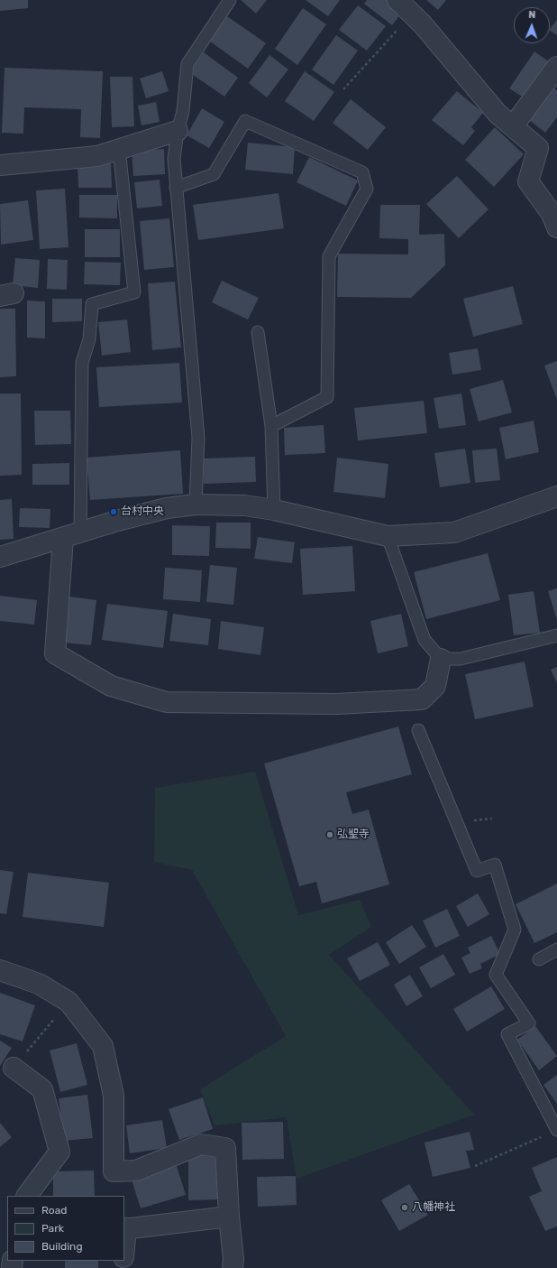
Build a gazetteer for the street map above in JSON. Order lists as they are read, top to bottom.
{
  "places": ["台村中央", "弘聖寺", "八幡神社"],
  "legend": ["Road", "Park", "Building"],
  "north": "top"
}
